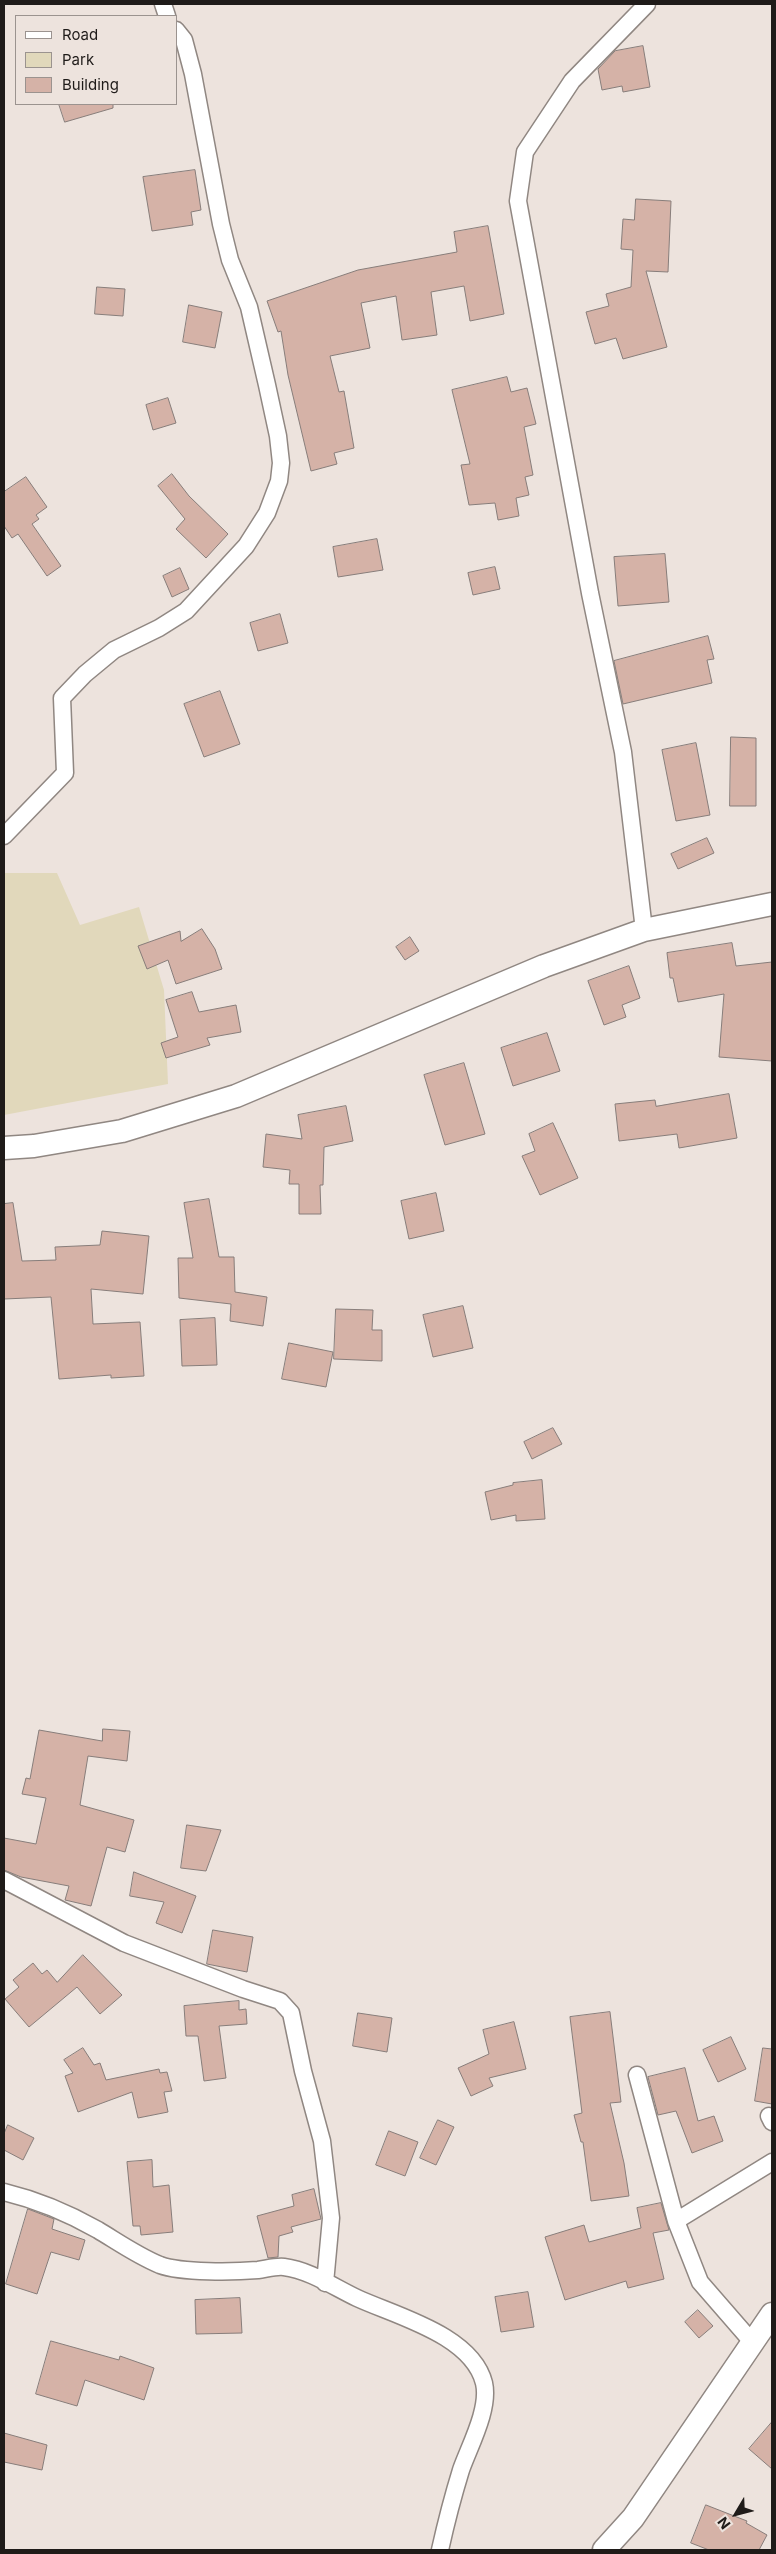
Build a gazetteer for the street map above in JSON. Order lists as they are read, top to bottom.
{
  "legend": ["Road", "Park", "Building"],
  "north": "bottom left"
}
